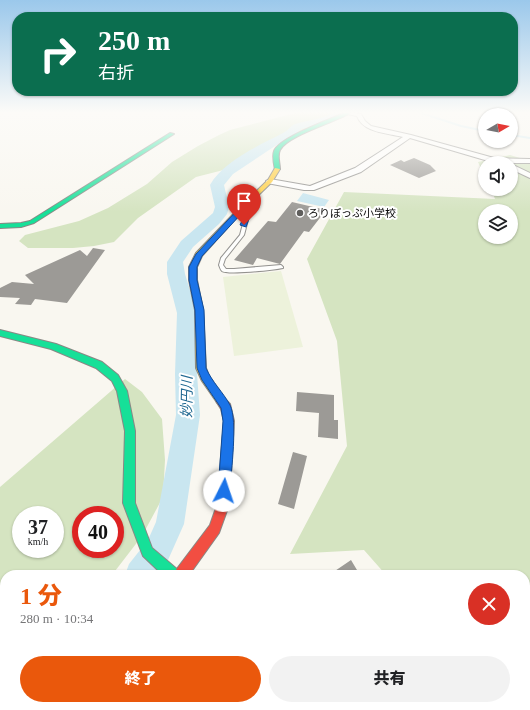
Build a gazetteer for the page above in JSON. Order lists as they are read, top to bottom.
{
  "water": ["妙円川"],
  "places": ["ろりぽっぷ小学校"],
  "north": "right",
  "page": {
    "turn": ["250 m", "右折"],
    "speed": "37 km/h",
    "limit": "40",
    "heading": ["1 分", "280 m · 10:34"],
    "buttons": ["終了", "共有"]
  }
}
